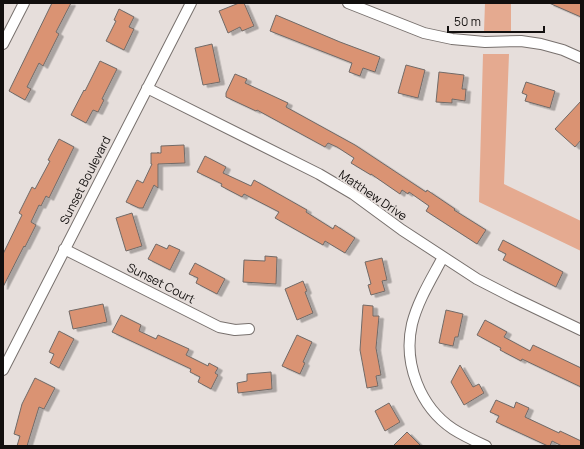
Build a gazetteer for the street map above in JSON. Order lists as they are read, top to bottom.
{
  "streets": {
    "street": ["Sunset Boulevard", "Matthew Drive", "Sunset Court"]
  },
  "crossings": [
    ["Sunset Boulevard", "Matthew Drive"],
    ["Sunset Boulevard", "Sunset Court"]
  ],
  "scale_bar": "50 m"
}
